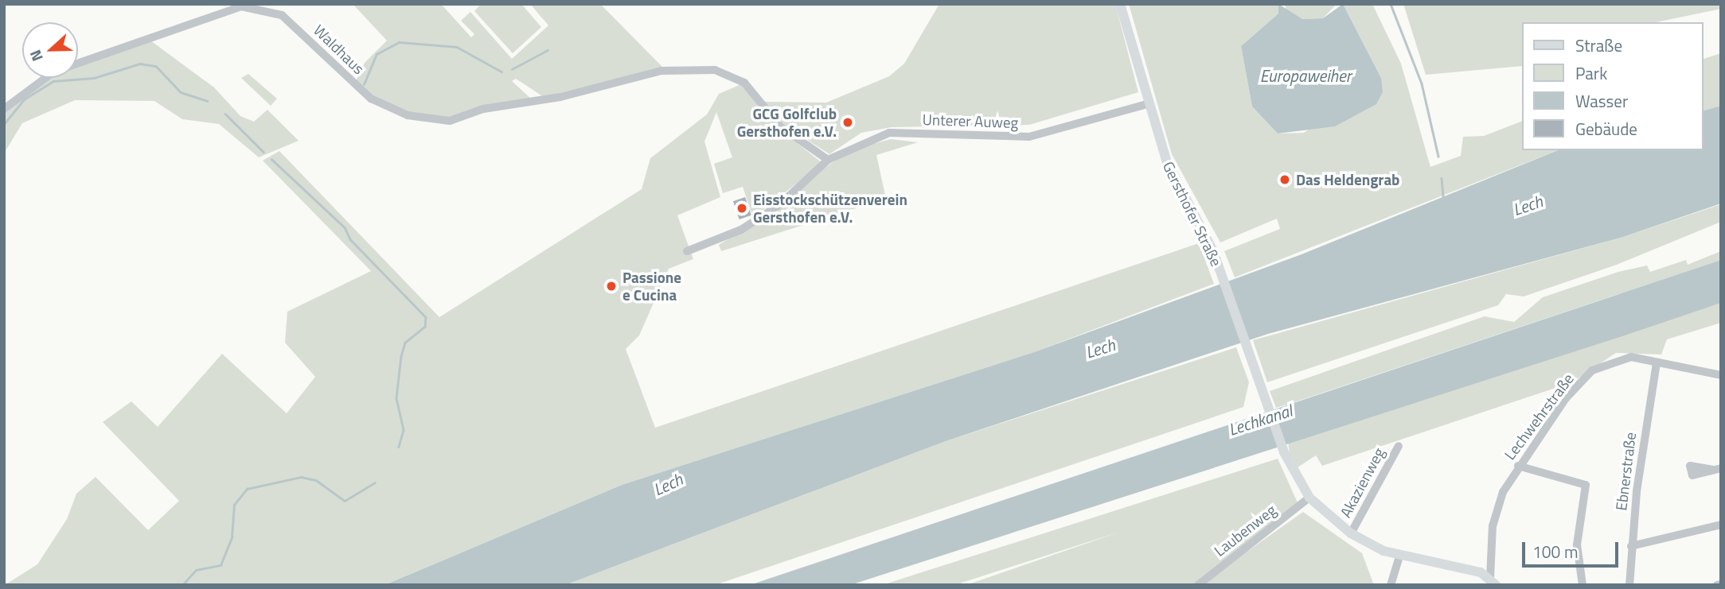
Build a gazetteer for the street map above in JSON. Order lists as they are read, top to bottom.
{
  "streets": {
    "main road": ["Gersthofer Straße"],
    "street": [
      "Waldhaus",
      "Unterer Auweg",
      "Lechwehrstraße",
      "Ebnerstraße",
      "Akazienweg",
      "Laubenweg"
    ]
  },
  "crossings": [
    ["Waldhaus", "Unterer Auweg"],
    ["Unterer Auweg", "Gersthofer Straße"],
    ["Gersthofer Straße", "Lechwehrstraße"],
    ["Gersthofer Straße", "Akazienweg"],
    ["Gersthofer Straße", "Laubenweg"],
    ["Lechwehrstraße", "Ebnerstraße"]
  ],
  "water": ["Europaweiher", "Lech", "Lechkanal"],
  "places": [
    "GCG Golfclub Gersthofen e.V.",
    "Das Heldengrab",
    "Eisstockschützenverein Gersthofen e.V.",
    "Passione e Cucina"
  ],
  "legend": [
    "Straße",
    "Park",
    "Wasser",
    "Gebäude"
  ],
  "scale_bar": "100 m",
  "north": "left"
}
